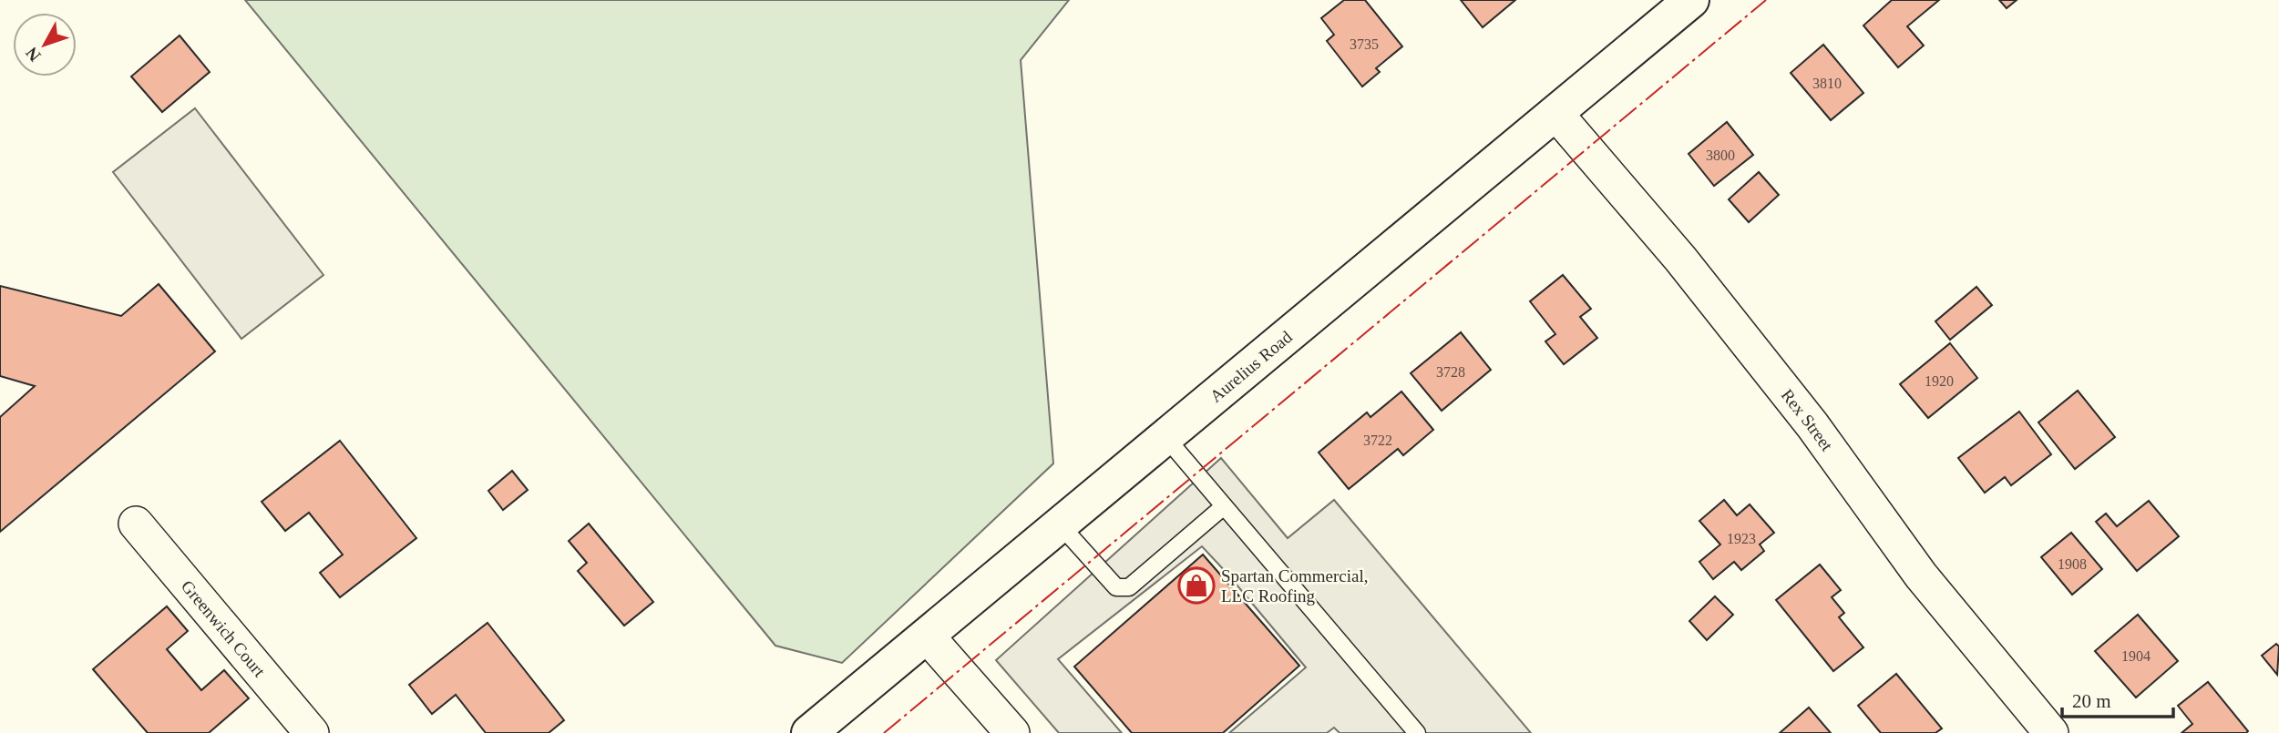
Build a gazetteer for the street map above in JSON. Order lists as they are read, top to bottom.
{
  "streets": {
    "street": ["Aurelius Road", "Rex Street", "Greenwich Court"]
  },
  "crossings": [
    ["Aurelius Road", "Rex Street"]
  ],
  "places": {
    "shop": ["Spartan Commercial, LLC Roofing"]
  },
  "house_numbers": [
    "3735",
    "3810",
    "3800",
    "3728",
    "1920",
    "3722",
    "1923",
    "1908",
    "1904"
  ],
  "scale_bar": "20 m",
  "north": "bottom left"
}
